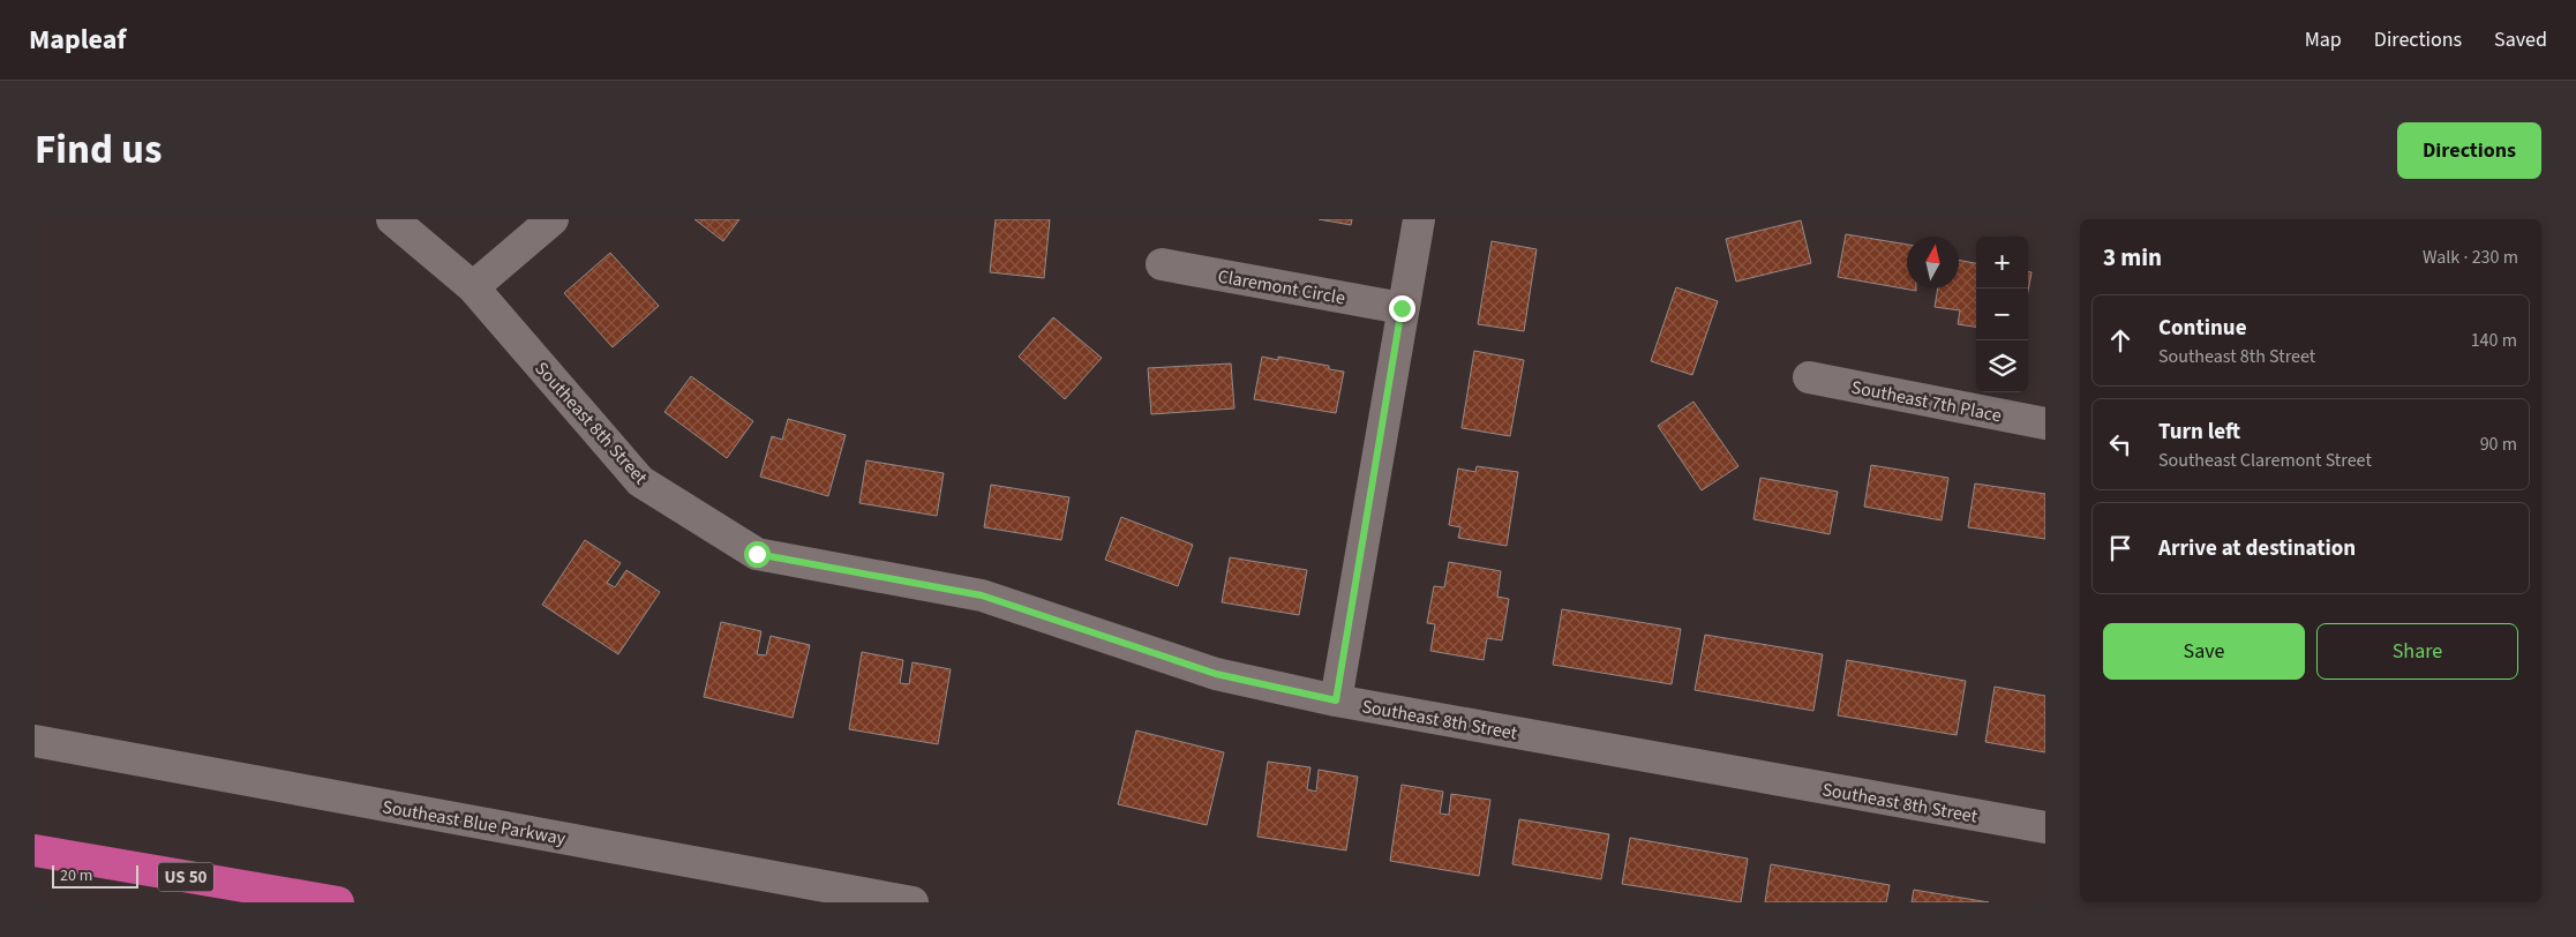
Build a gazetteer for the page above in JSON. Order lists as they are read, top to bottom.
{
  "streets": {
    "highway": ["US 50"],
    "street": [
      "Claremont Circle",
      "Southeast 7th Place",
      "Southeast 8th Street",
      "Southeast Blue Parkway"
    ]
  },
  "scale_bar": "20 m",
  "north": "top",
  "page": {
    "header": "Mapleaf",
    "nav": ["Map", "Directions", "Saved"],
    "title": "Find us",
    "buttons": [
      "Directions",
      ["Save", "Share"]
    ],
    "heading": ["3 min", "Walk · 230 m"],
    "map_buttons": ["+", "−"],
    "list": [
      ["Continue", "Southeast 8th Street", "140 m"],
      ["Turn left", "Southeast Claremont Street", "90 m"],
      "Arrive at destination"
    ],
    "scale": "20 m"
  }
}
